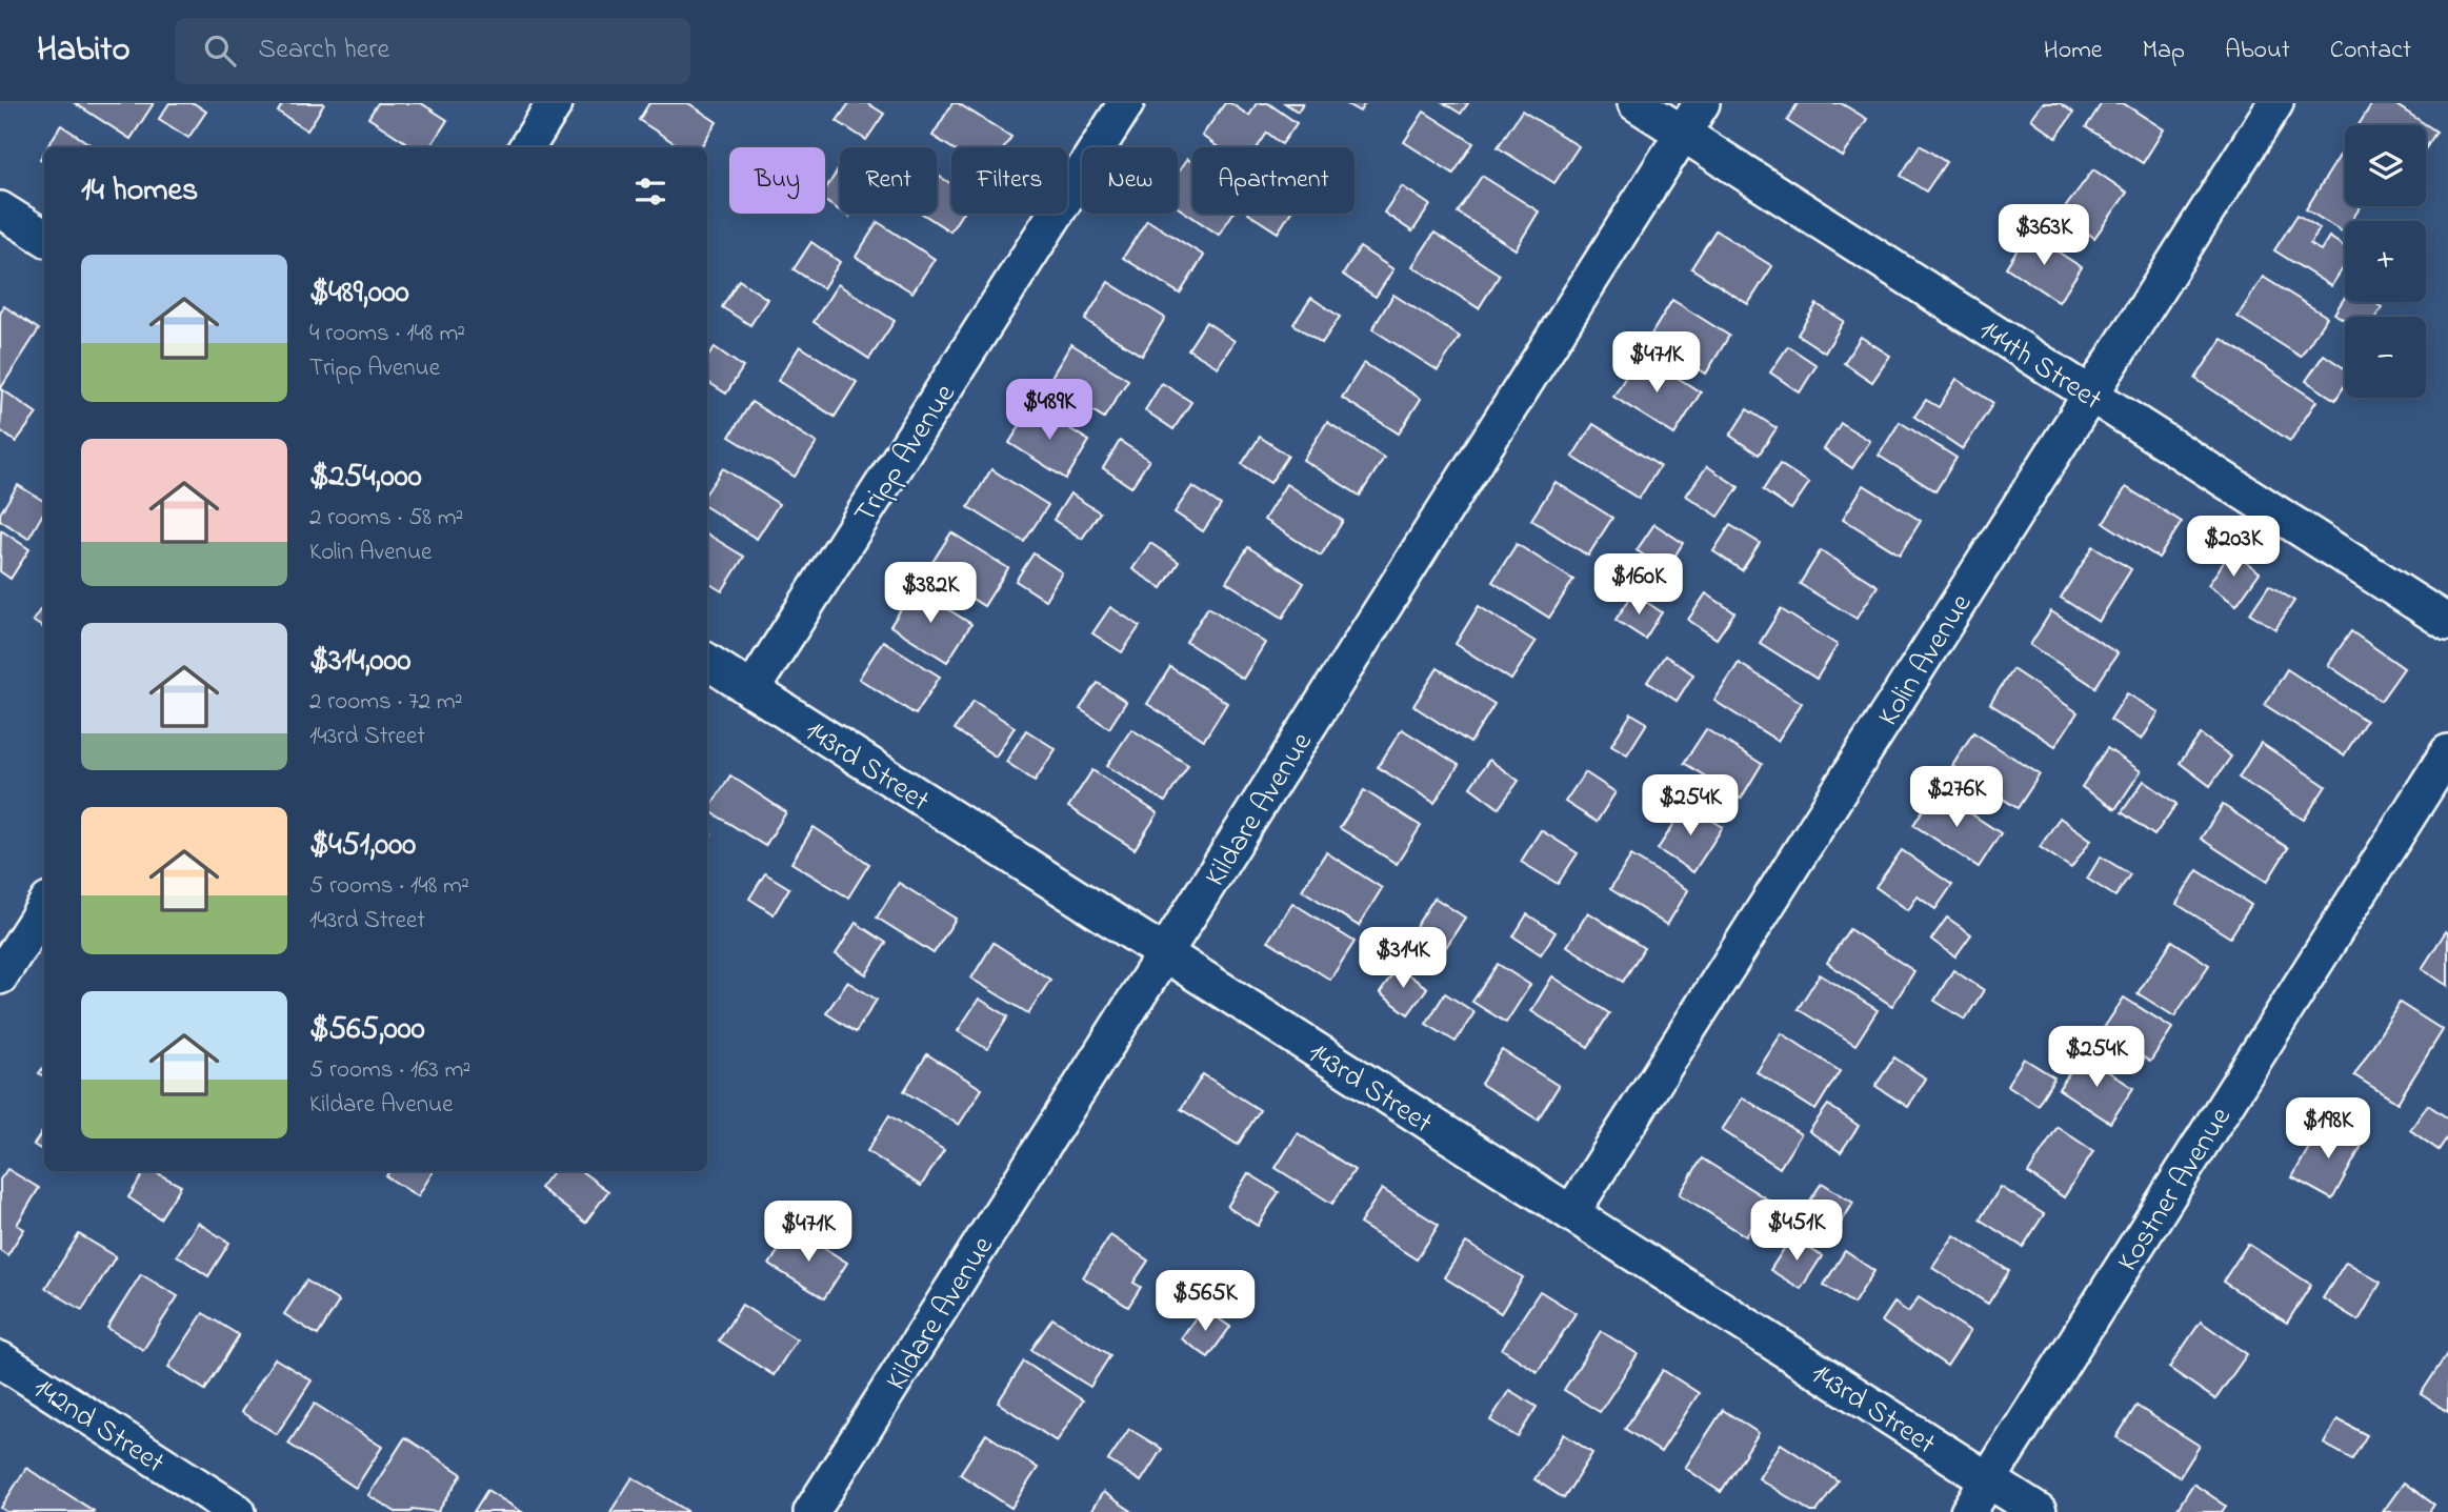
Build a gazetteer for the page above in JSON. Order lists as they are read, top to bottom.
{
  "streets": {
    "street": [
      "144th Street",
      "Tripp Avenue",
      "Kolin Avenue",
      "143rd Street",
      "Kildare Avenue",
      "Kostner Avenue",
      "142nd Street"
    ]
  },
  "crossings": [
    ["144th Street", "Kolin Avenue"],
    ["144th Street", "Kildare Avenue"],
    ["Tripp Avenue", "143rd Street"],
    ["Kolin Avenue", "143rd Street"],
    ["143rd Street", "Kildare Avenue"],
    ["143rd Street", "Kostner Avenue"]
  ],
  "page": {
    "header": "Habito",
    "search": "Search here",
    "nav": [
      "Home",
      "Map",
      "About",
      "Contact"
    ],
    "map_buttons": ["+", "−"],
    "chip": [
      "Buy",
      "Rent",
      "Filters",
      "New",
      "Apartment"
    ],
    "heading": "14 homes",
    "price": [
      "$363K",
      "$471K",
      "$489K",
      "$203K",
      "$160K",
      "$382K",
      "$276K",
      "$254K",
      "$314K",
      "$254K",
      "$198K",
      "$451K",
      "$471K",
      "$565K"
    ],
    "list": [
      {
        "name": "$489,000",
        "note": "4 rooms · 148 m² · Tripp Avenue"
      },
      {
        "name": "$254,000",
        "note": "2 rooms · 58 m² · Kolin Avenue"
      },
      {
        "name": "$314,000",
        "note": "2 rooms · 72 m² · 143rd Street"
      },
      {
        "name": "$451,000",
        "note": "5 rooms · 148 m² · 143rd Street"
      },
      {
        "name": "$565,000",
        "note": "5 rooms · 163 m² · Kildare Avenue"
      }
    ]
  }
}
